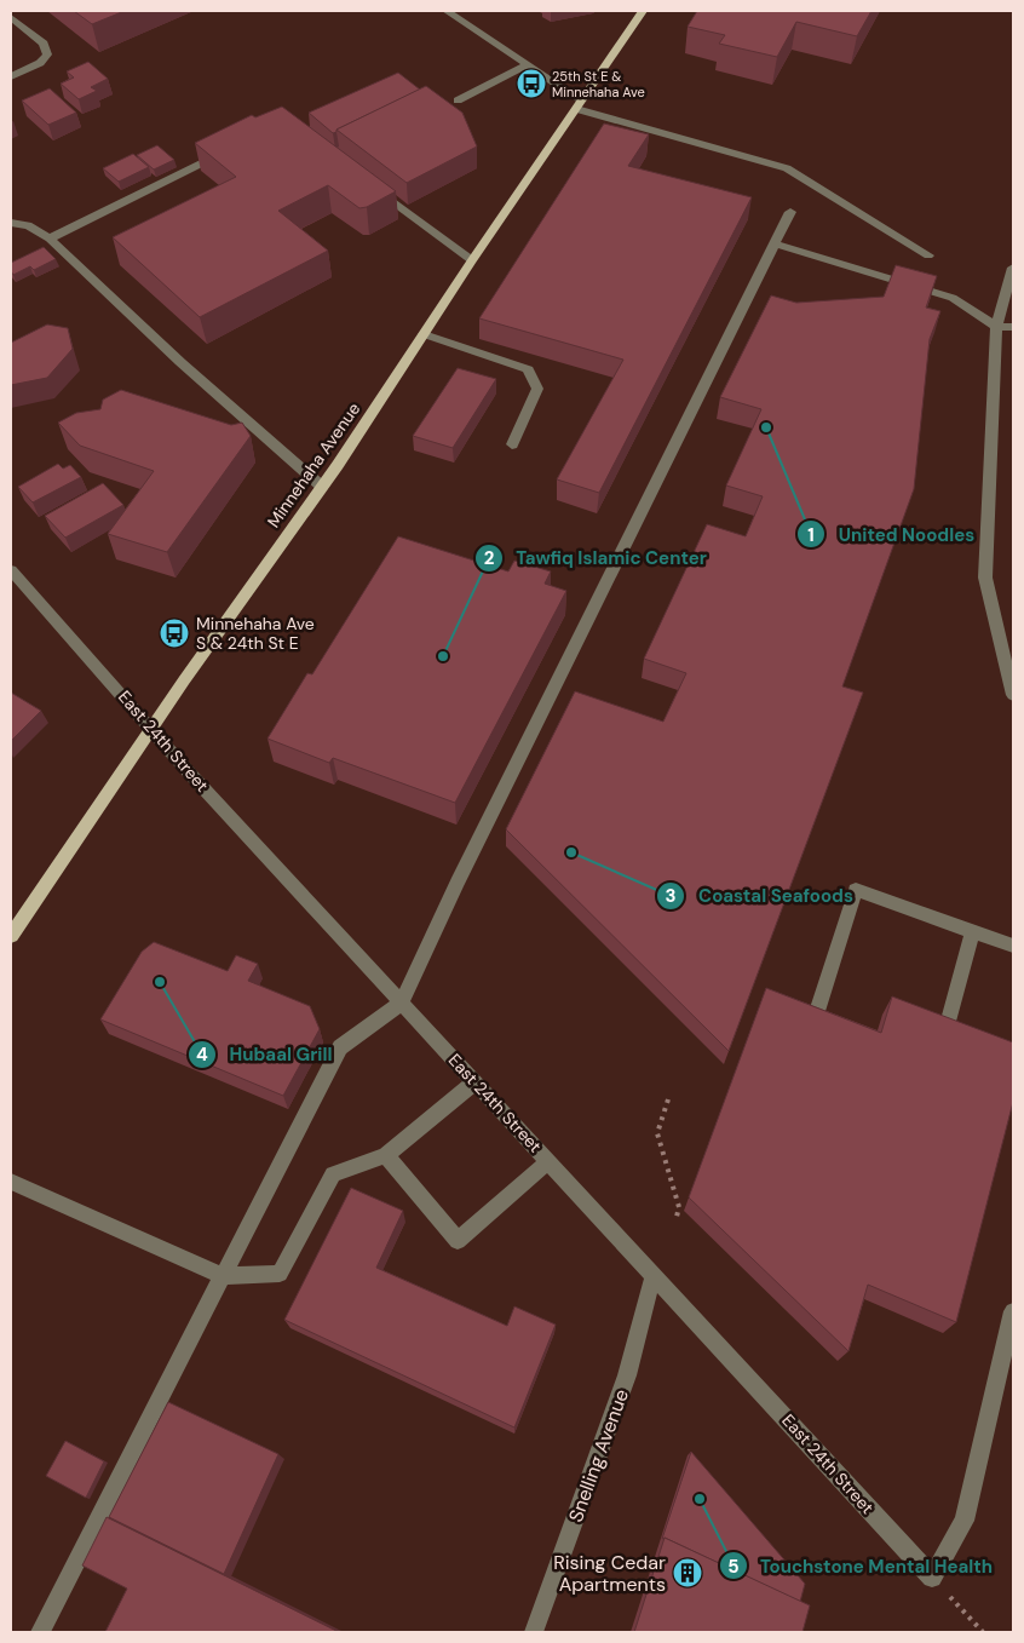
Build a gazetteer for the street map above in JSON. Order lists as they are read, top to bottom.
{
  "streets": {
    "main road": ["Minnehaha Avenue"],
    "street": ["East 24th Street", "Snelling Avenue"]
  },
  "crossings": [
    ["Minnehaha Avenue", "East 24th Street"],
    ["East 24th Street", "Snelling Avenue"]
  ],
  "places": {
    "bus stop": ["25th St E & Minnehaha Ave", "Minnehaha Ave S & 24th St E"],
    "other": [
      "United Noodles",
      "Tawfiq Islamic Center",
      "Coastal Seafoods",
      "Hubaal Grill",
      "Touchstone Mental Health"
    ],
    "building": ["Rising Cedar Apartments"]
  }
}
